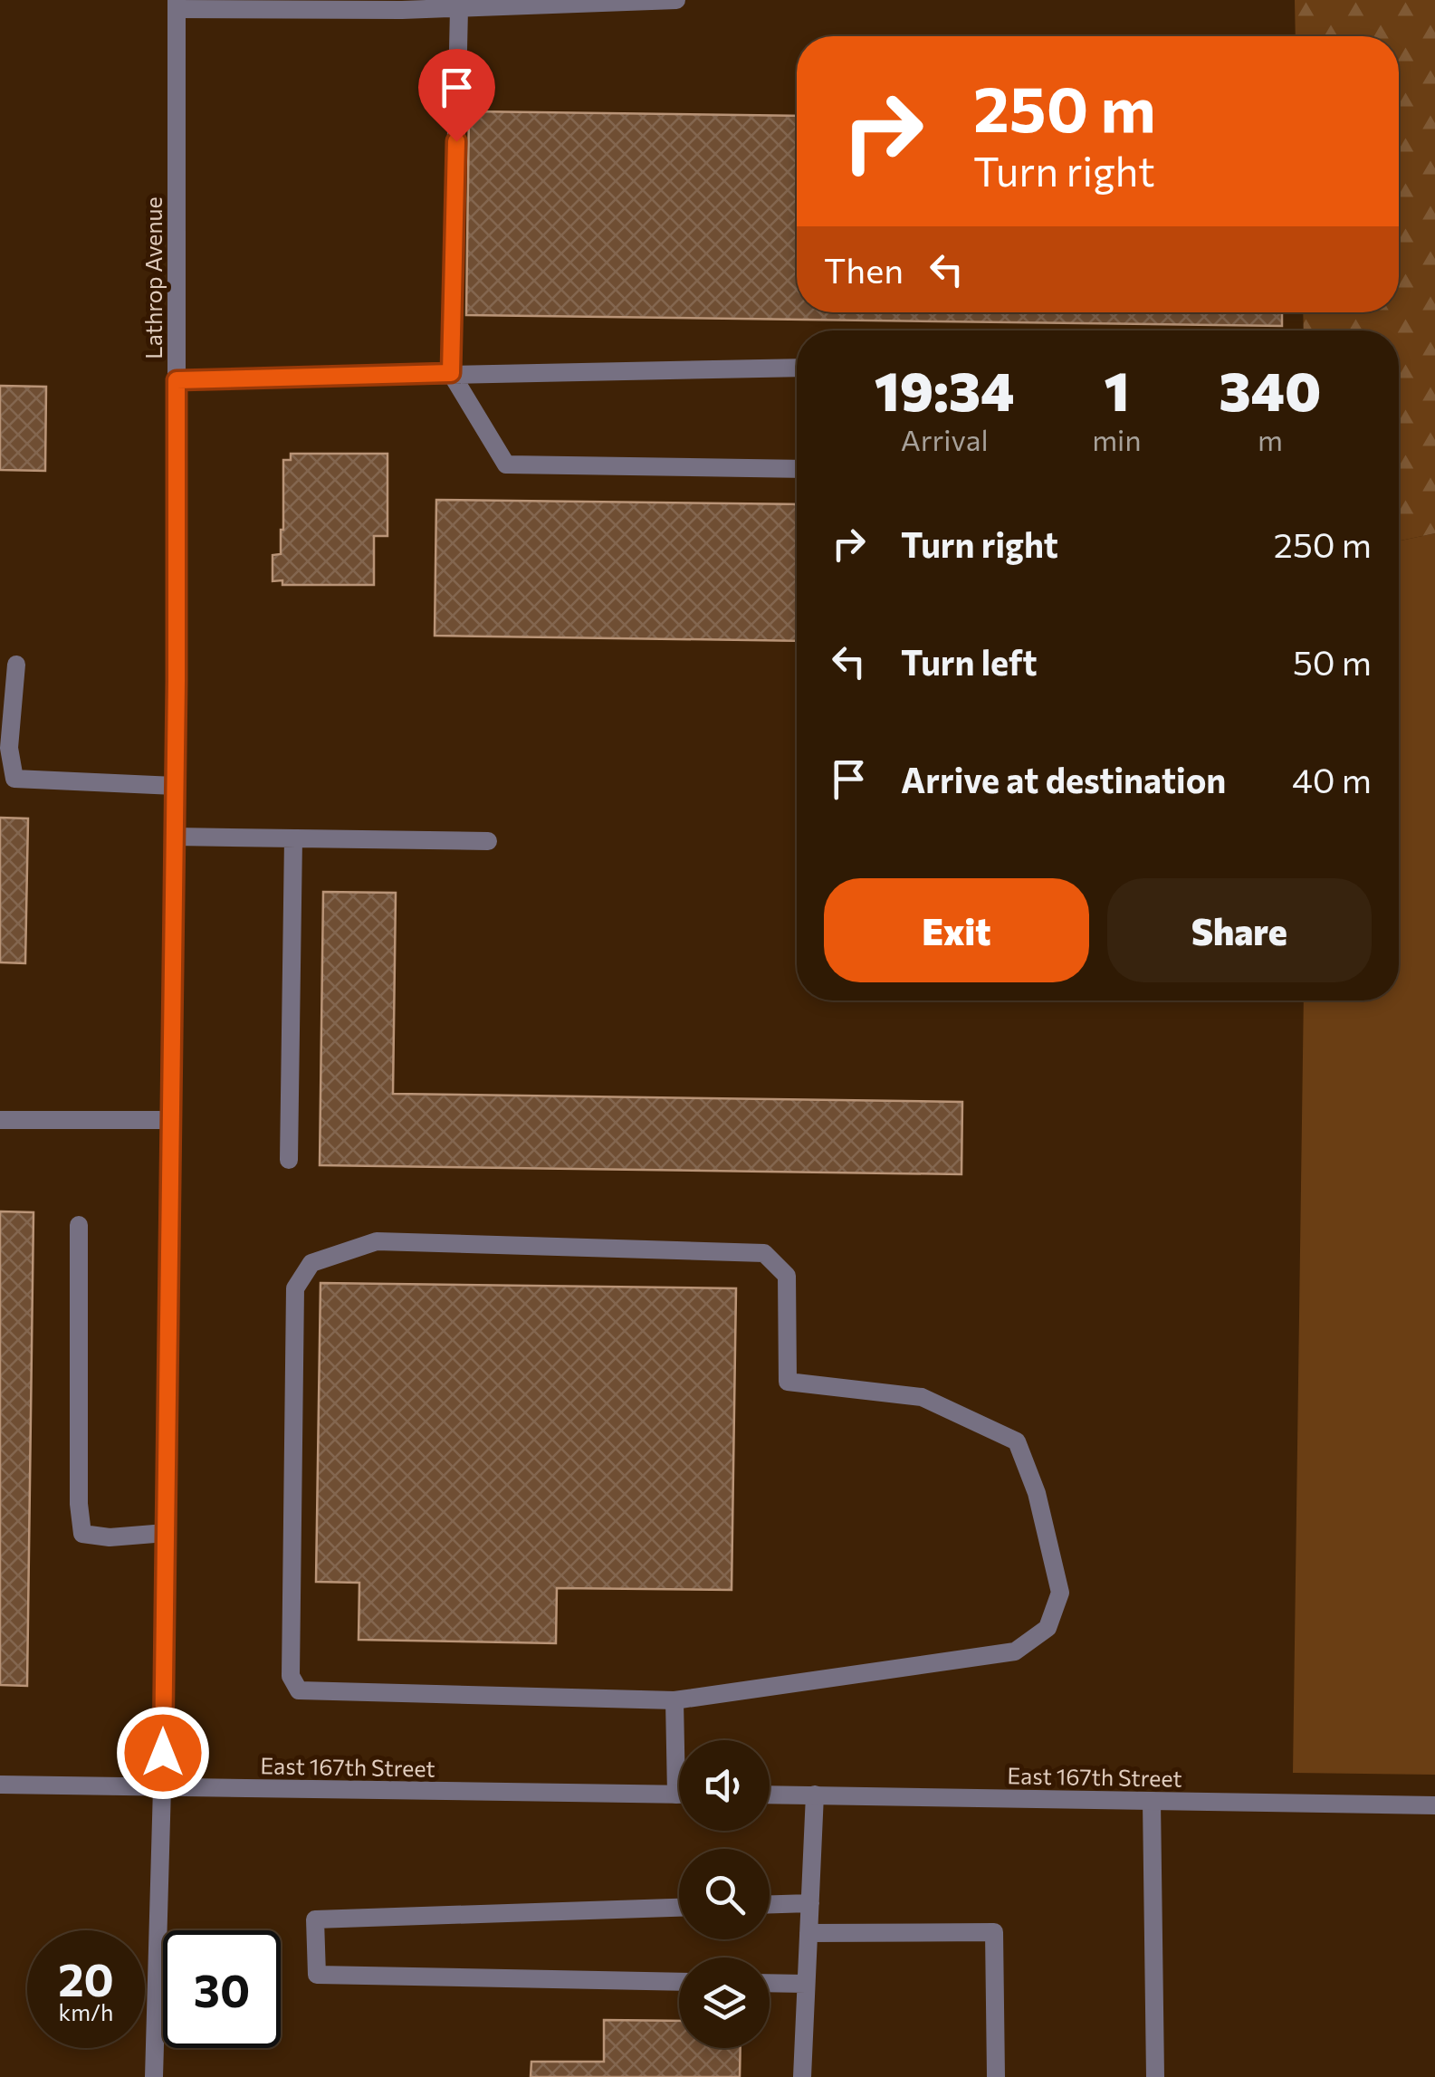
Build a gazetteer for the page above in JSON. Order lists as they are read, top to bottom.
{
  "streets": {
    "street": ["Lathrop Avenue", "East 167th Street"]
  },
  "crossings": [
    ["Lathrop Avenue", "East 167th Street"]
  ],
  "page": {
    "turn": ["250 m", "Turn right"],
    "then": "Then",
    "eta": [
      "19:34",
      "Arrival",
      "1",
      "min",
      "340",
      "m"
    ],
    "list": [
      {
        "name": "Turn right",
        "value": "250 m"
      },
      {
        "name": "Turn left",
        "value": "50 m"
      },
      {
        "name": "Arrive at destination",
        "value": "40 m"
      }
    ],
    "buttons": ["Exit", "Share"],
    "speed": "20 km/h",
    "limit": "30"
  }
}
